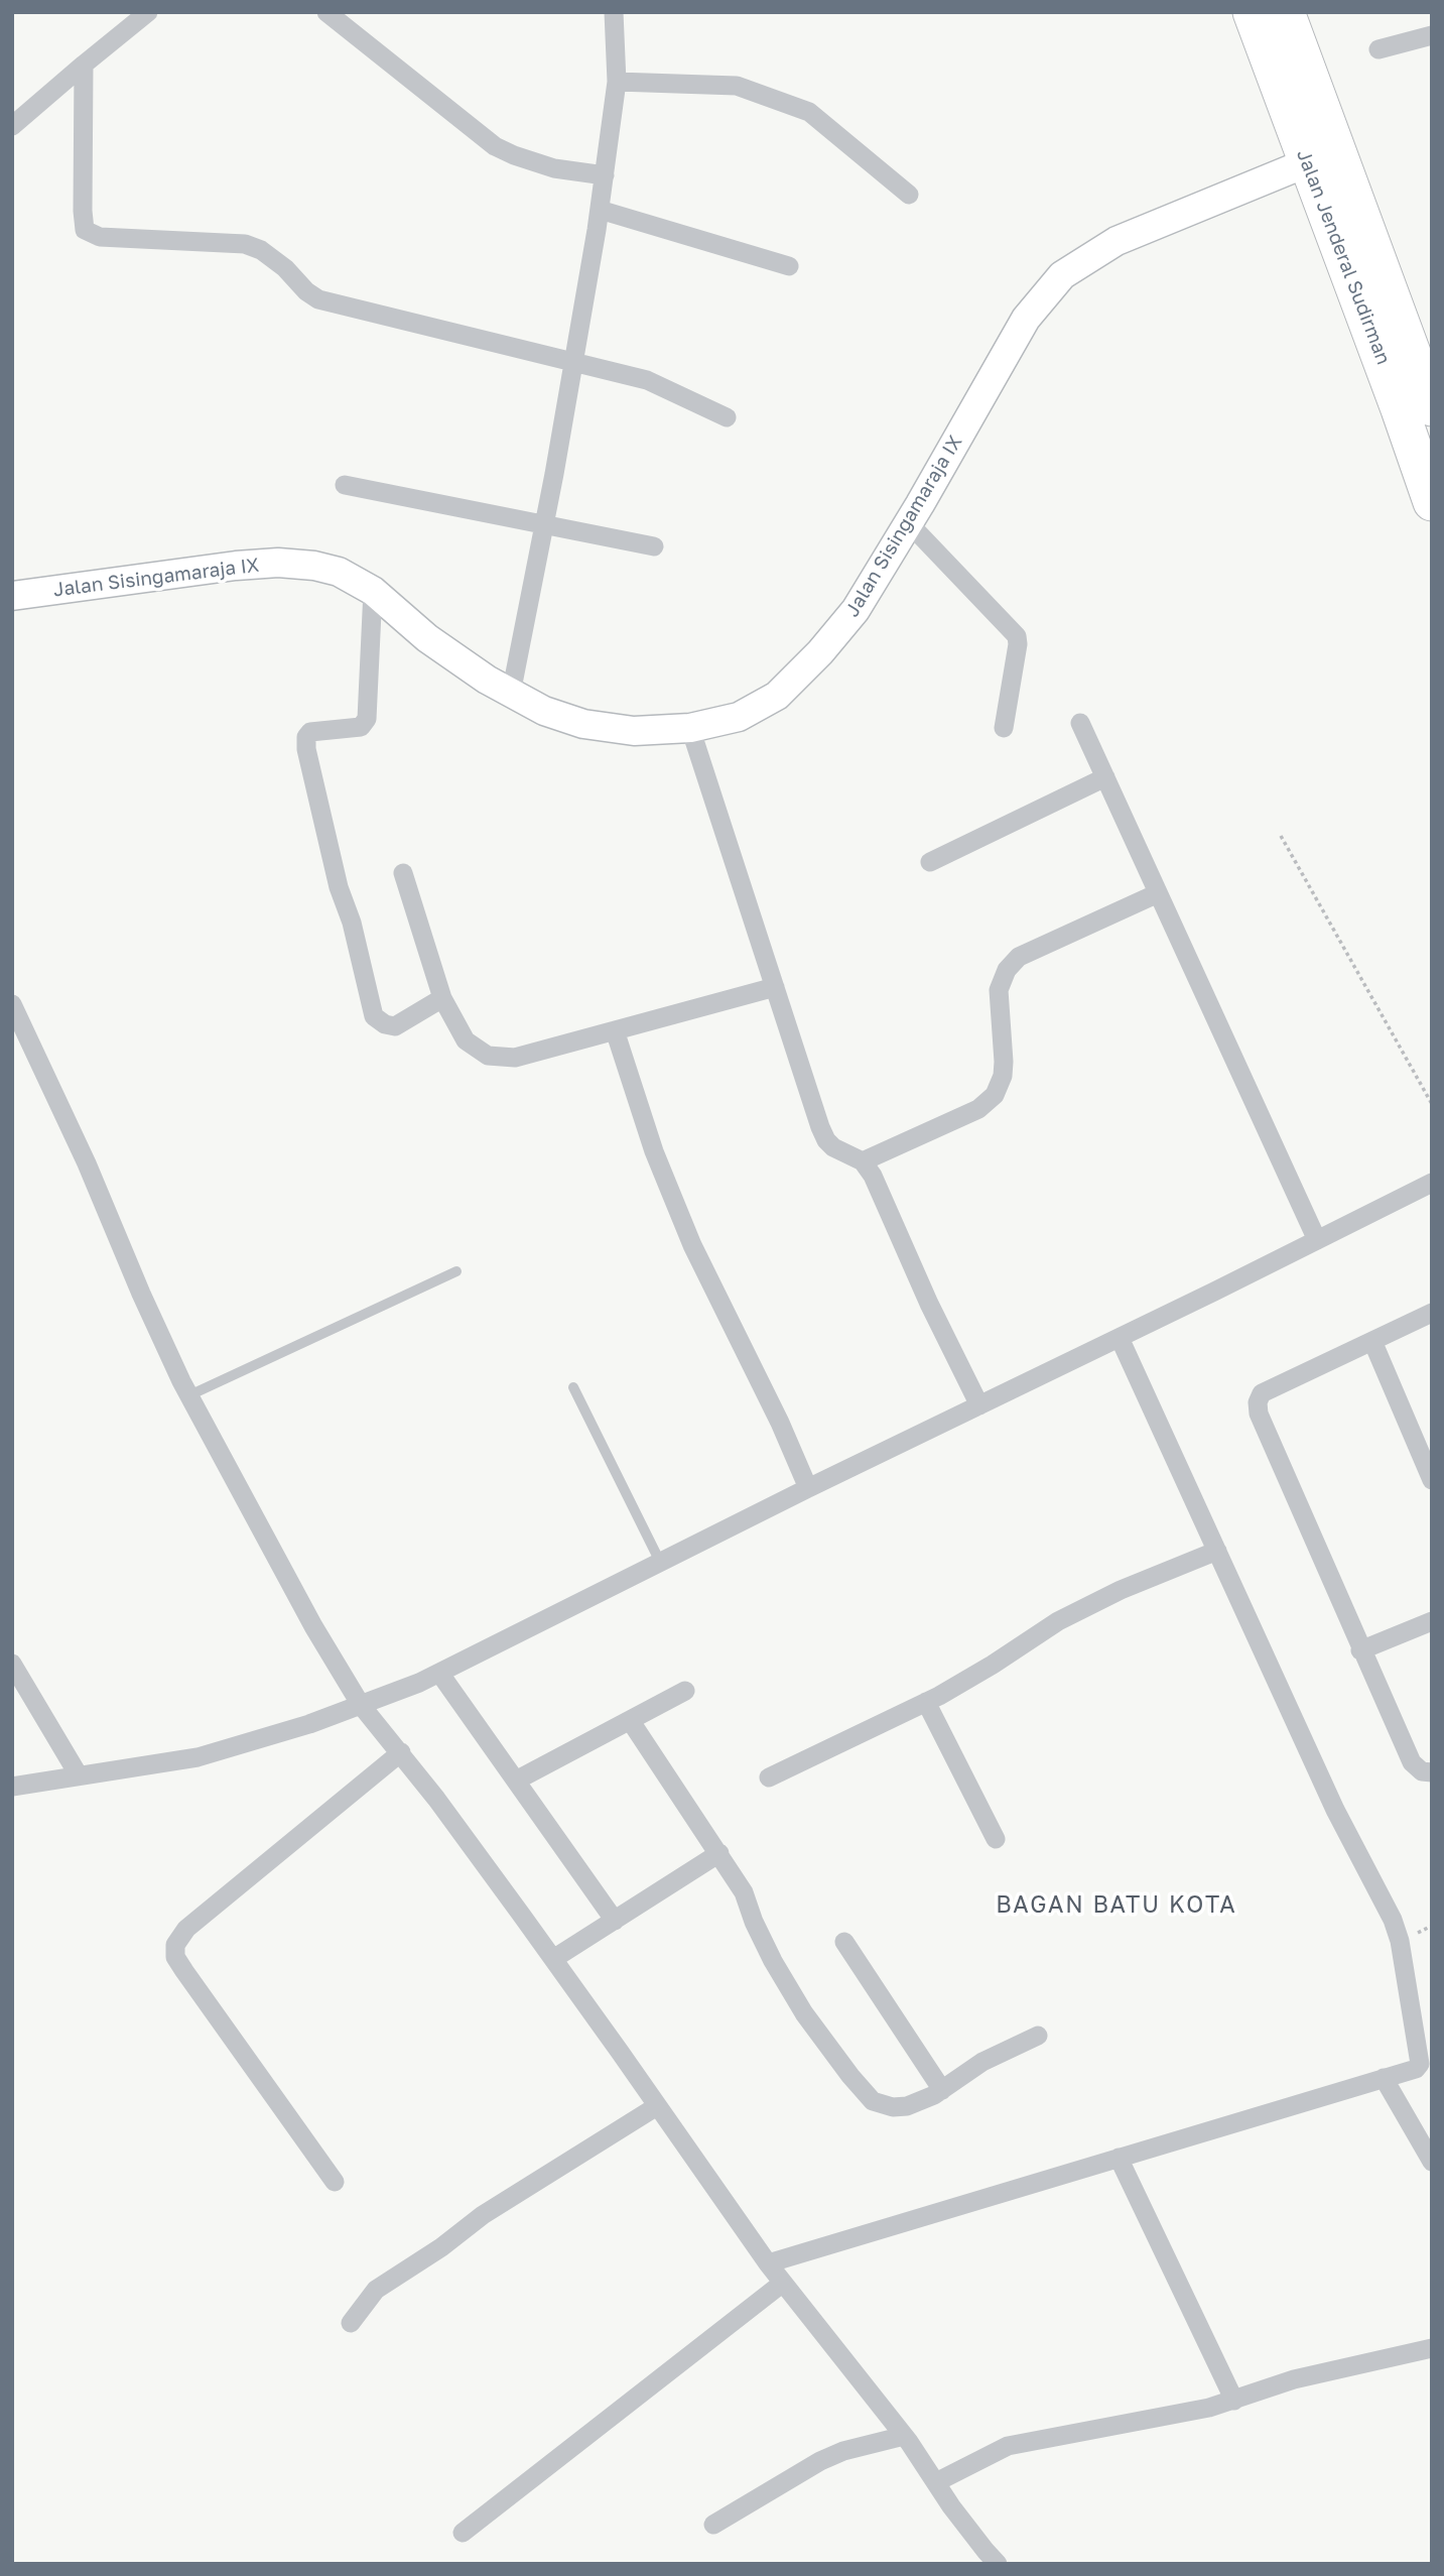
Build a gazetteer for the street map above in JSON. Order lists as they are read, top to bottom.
{
  "streets": {
    "highway": ["Jalan Jenderal Sudirman"],
    "street": ["Jalan Sisingamaraja IX"]
  },
  "crossings": [
    ["Jalan Jenderal Sudirman", "Jalan Sisingamaraja IX"]
  ],
  "districts": ["BAGAN BATU KOTA"]
}
